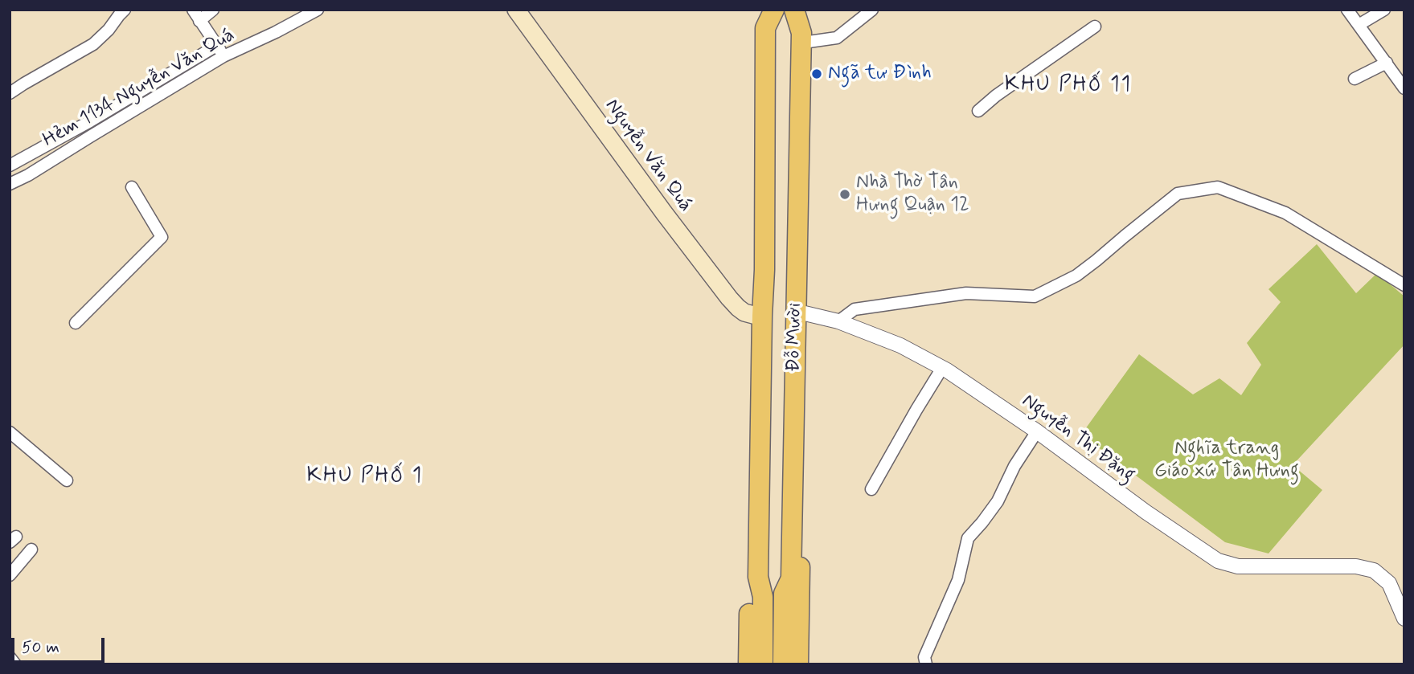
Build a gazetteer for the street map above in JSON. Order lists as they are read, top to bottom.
{
  "streets": {
    "highway": ["Đỗ Mười"],
    "main road": ["Nguyễn Văn Quá"],
    "street": ["Hẻm 1134 Nguyễn Văn Quá", "Nguyễn Thị Đặng"]
  },
  "crossings": [
    ["Nguyễn Văn Quá", "Đỗ Mười"],
    ["Đỗ Mười", "Nguyễn Thị Đặng"]
  ],
  "districts": ["KHU PHỐ 11", "KHU PHỐ 1"],
  "parks": ["Nghĩa trang Giáo xứ Tân Hưng"],
  "places": ["Ngã tư Đình", "Nhà Thờ Tân Hưng Quận 12"],
  "scale_bar": "50 m"
}
